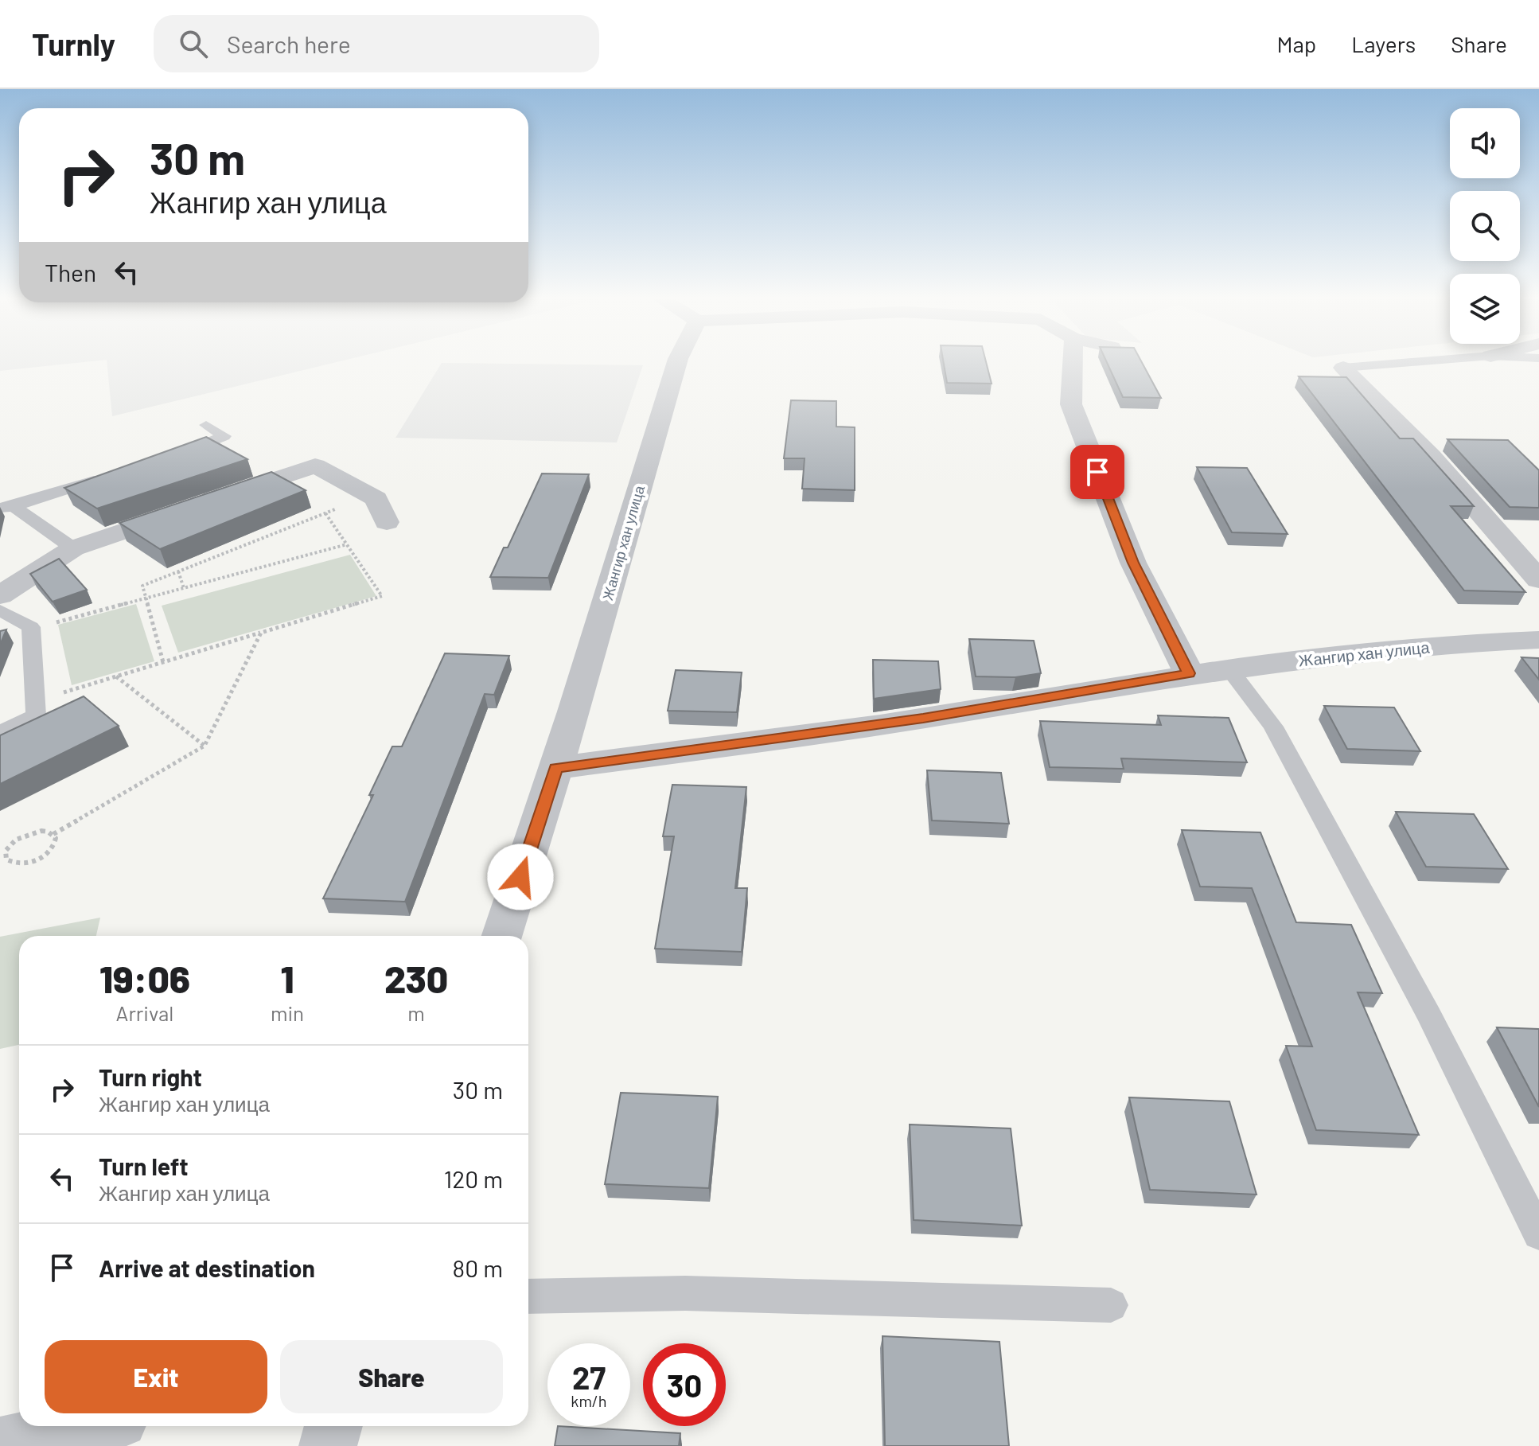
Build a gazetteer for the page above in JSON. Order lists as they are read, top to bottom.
{
  "streets": {
    "street": ["Жангир хан улица"]
  },
  "page": {
    "header": "Turnly",
    "search": "Search here",
    "nav": ["Map", "Layers", "Share"],
    "turn": ["30 m", "Жангир хан улица"],
    "then": "Then",
    "eta": [
      "19:06",
      "Arrival",
      "1",
      "min",
      "230",
      "m"
    ],
    "list": [
      {
        "name": "Turn right",
        "note": "Жангир хан улица",
        "value": "30 m"
      },
      {
        "name": "Turn left",
        "note": "Жангир хан улица",
        "value": "120 m"
      },
      {
        "name": "Arrive at destination",
        "value": "80 m"
      }
    ],
    "buttons": ["Exit", "Share"],
    "speed": "27 km/h",
    "limit": "30"
  }
}
